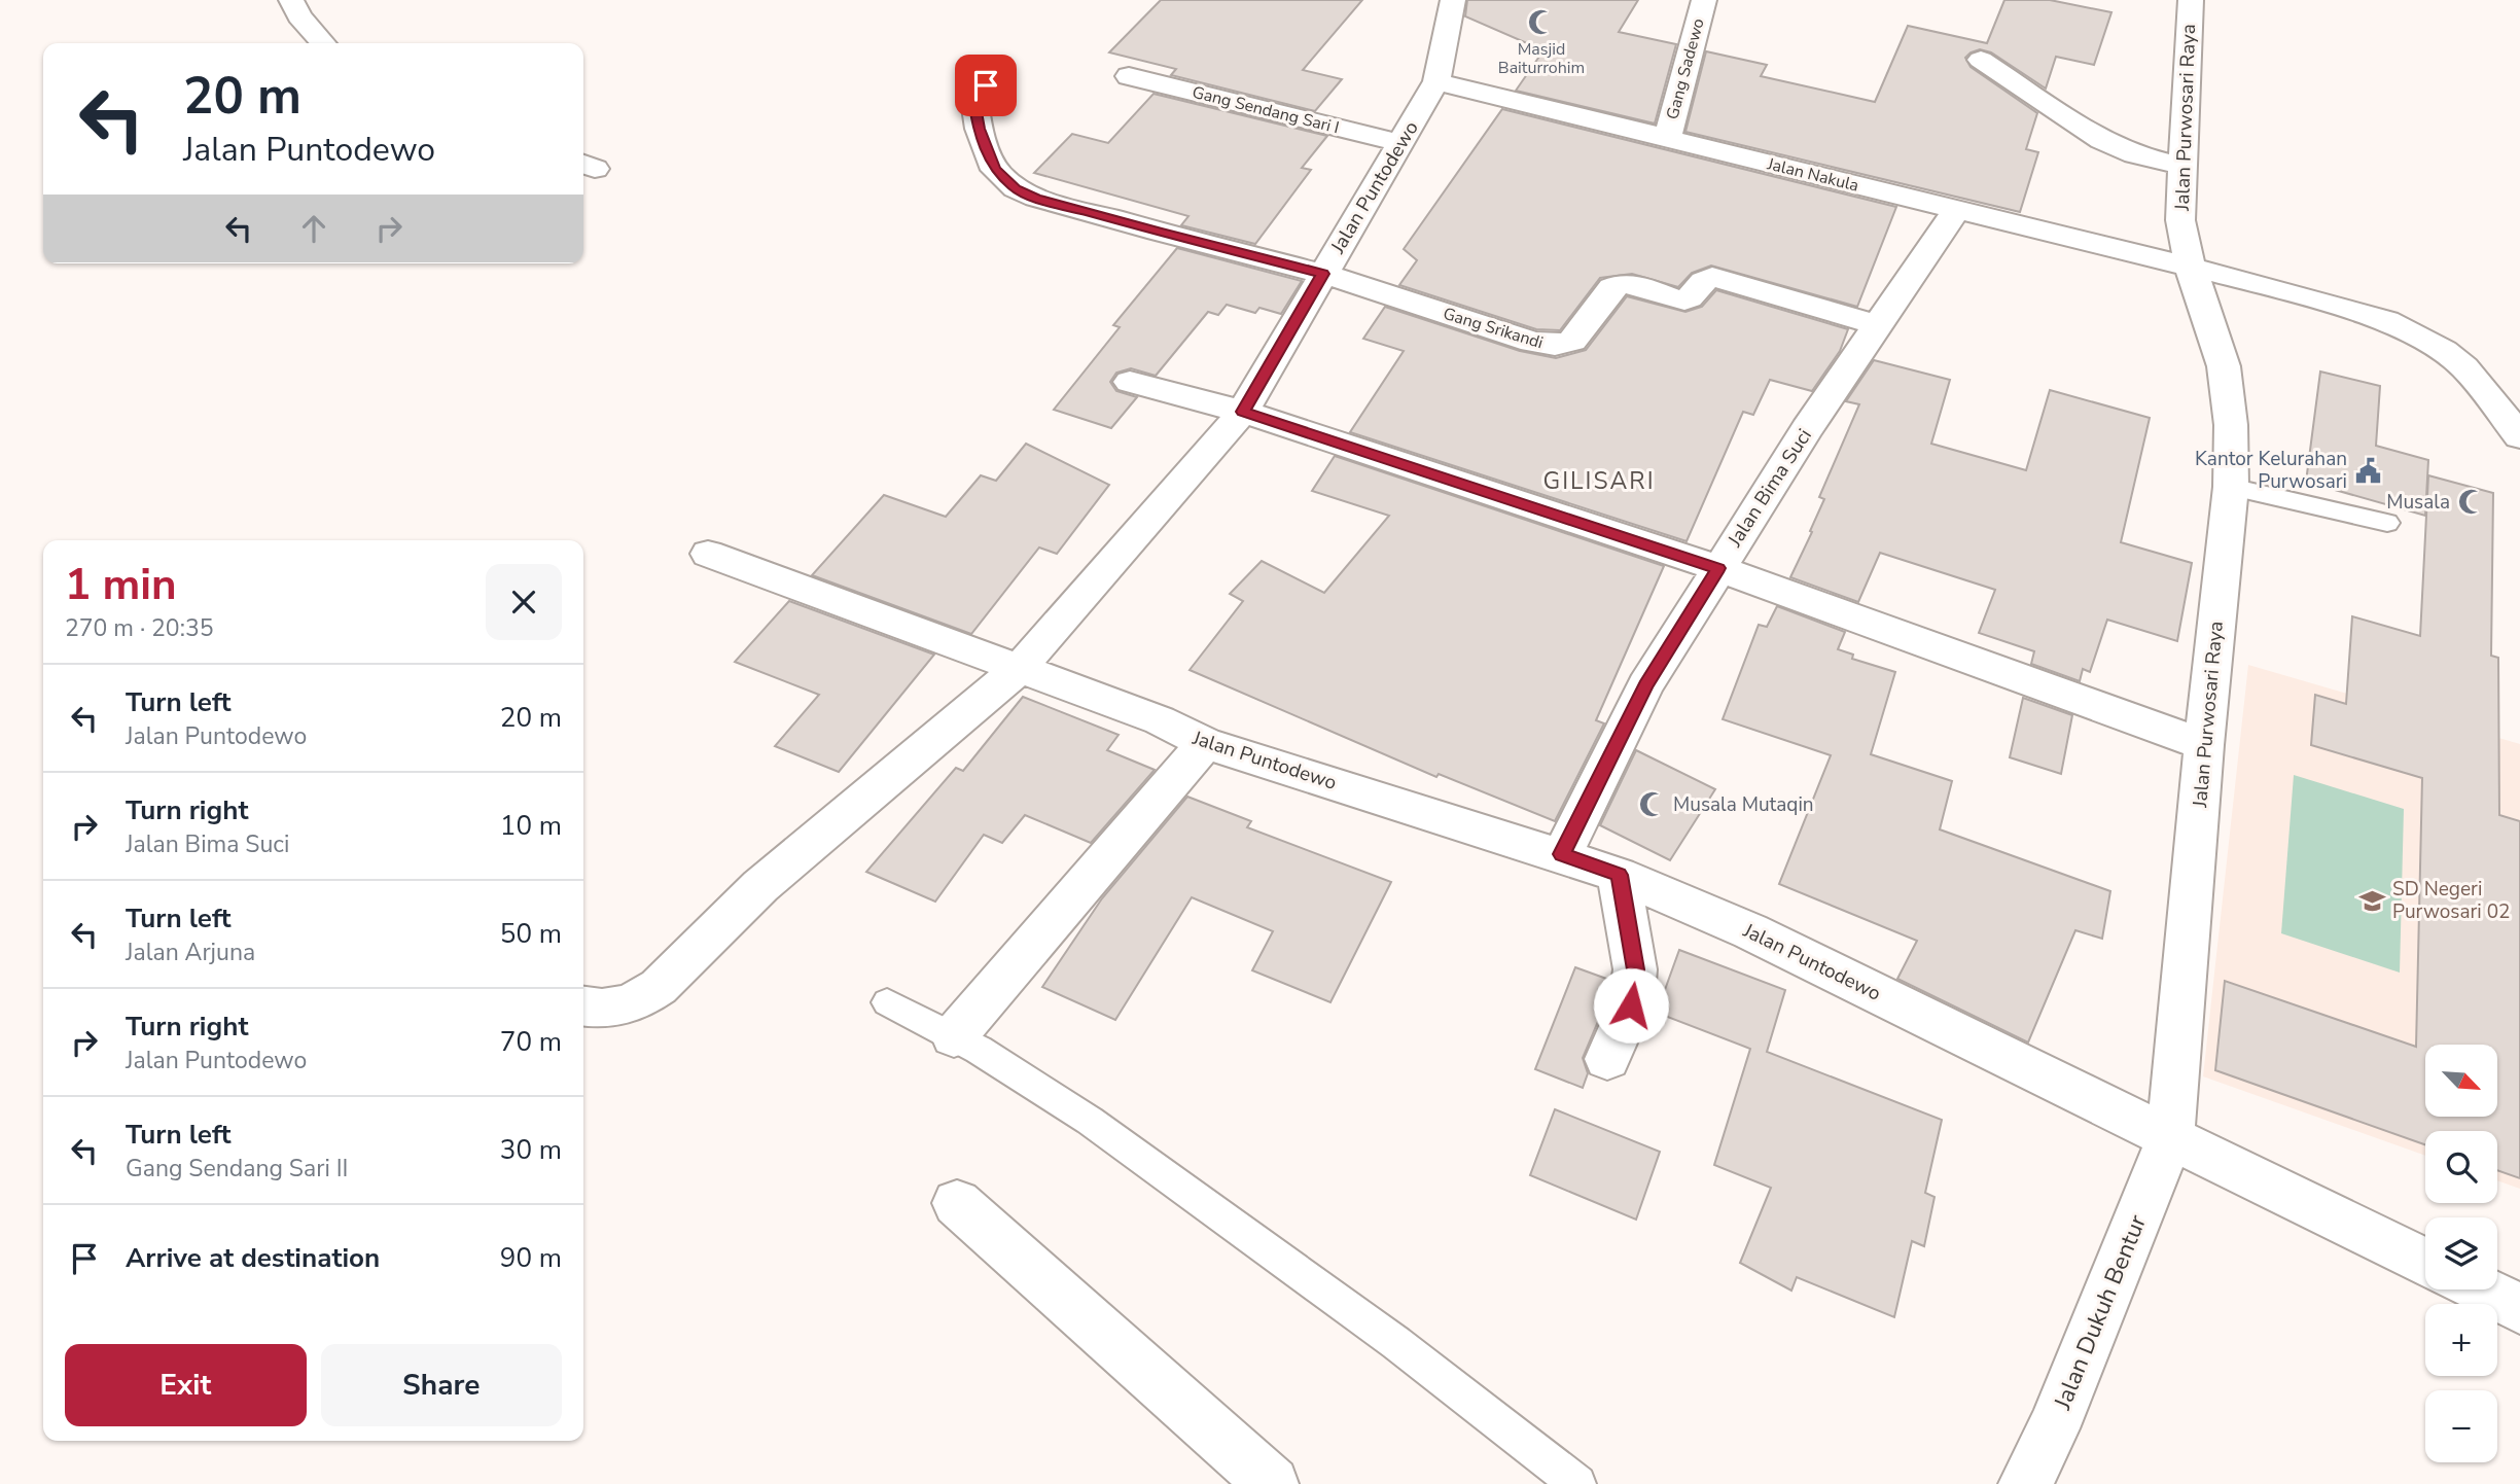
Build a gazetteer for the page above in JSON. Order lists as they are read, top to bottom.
{
  "streets": {
    "street": [
      "Gang Sadewo",
      "Gang Sendang Sari I",
      "Jalan Purwosari Raya",
      "Jalan Nakula",
      "Jalan Puntodewo",
      "Gang Srikandi",
      "Jalan Bima Suci",
      "Jalan Dukuh Bentur"
    ]
  },
  "crossings": [
    ["Gang Sadewo", "Jalan Nakula"],
    ["Gang Sendang Sari I", "Jalan Puntodewo"],
    ["Jalan Purwosari Raya", "Jalan Nakula"],
    ["Jalan Purwosari Raya", "Jalan Puntodewo"],
    ["Jalan Purwosari Raya", "Jalan Dukuh Bentur"],
    ["Jalan Nakula", "Jalan Puntodewo"],
    ["Jalan Nakula", "Jalan Bima Suci"],
    ["Jalan Puntodewo", "Gang Srikandi"],
    ["Jalan Puntodewo", "Jalan Bima Suci"],
    ["Jalan Puntodewo", "Jalan Dukuh Bentur"],
    ["Gang Srikandi", "Jalan Bima Suci"]
  ],
  "districts": ["GILISARI"],
  "places": {
    "mosque": ["Masjid Baiturrohim", "Musala", "Musala Mutaqin"],
    "public building": ["Kantor Kelurahan Purwosari"],
    "school or university": ["SD Negeri Purwosari 02"]
  },
  "north": "bottom right",
  "page": {
    "turn": ["20 m", "Jalan Puntodewo"],
    "heading": ["1 min", "270 m · 20:35"],
    "list": [
      {
        "name": "Turn left",
        "note": "Jalan Puntodewo",
        "value": "20 m"
      },
      {
        "name": "Turn right",
        "note": "Jalan Bima Suci",
        "value": "10 m"
      },
      {
        "name": "Turn left",
        "note": "Jalan Arjuna",
        "value": "50 m"
      },
      {
        "name": "Turn right",
        "note": "Jalan Puntodewo",
        "value": "70 m"
      },
      {
        "name": "Turn left",
        "note": "Gang Sendang Sari II",
        "value": "30 m"
      },
      {
        "name": "Arrive at destination",
        "value": "90 m"
      }
    ],
    "map_buttons": ["+", "−"],
    "buttons": ["Exit", "Share"]
  }
}
